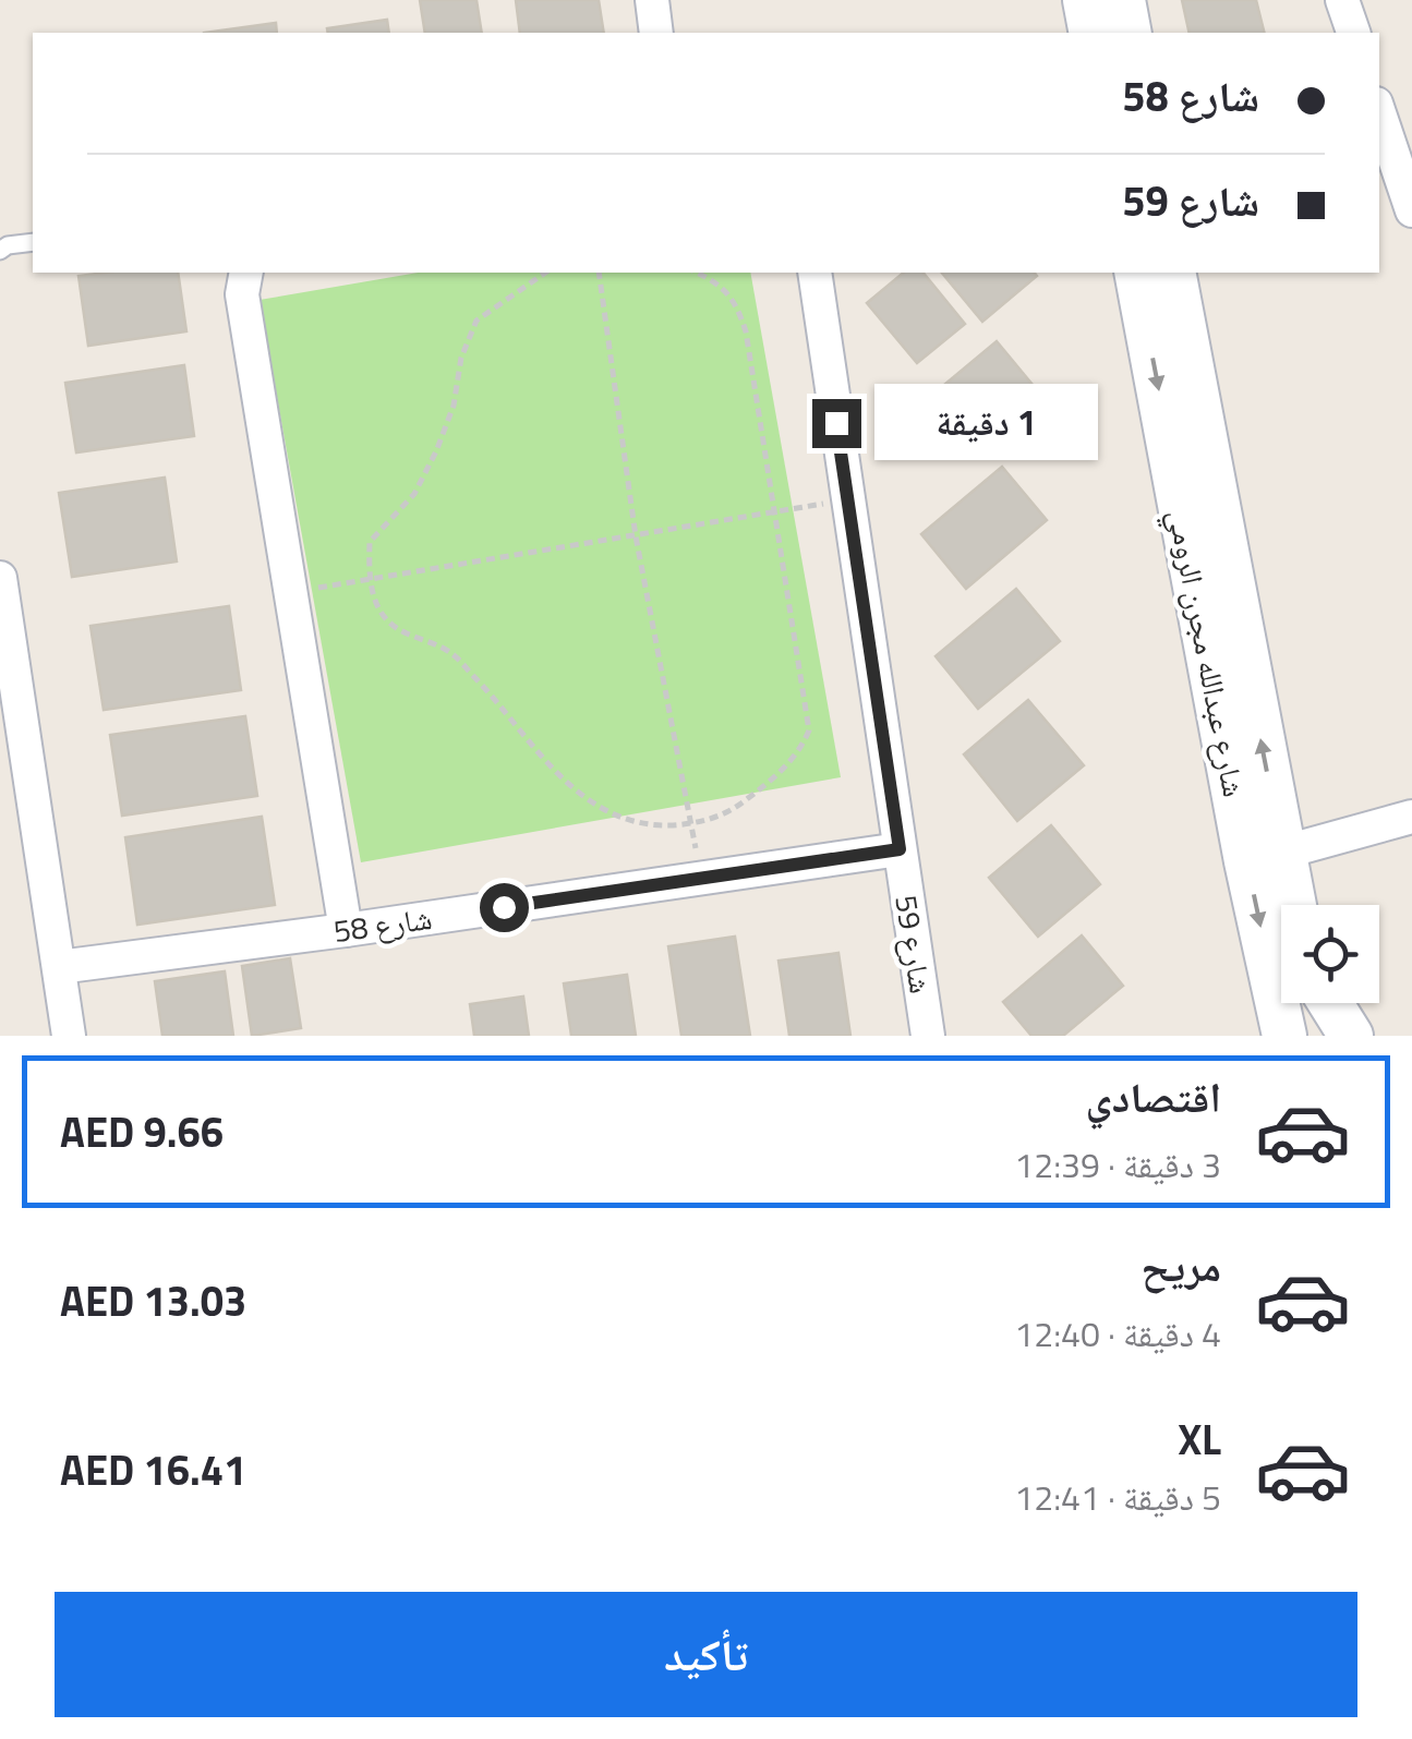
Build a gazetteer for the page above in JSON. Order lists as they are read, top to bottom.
{
  "streets": {
    "main road": ["شارع عبدالله مجرن الرومي"],
    "street": ["شارع 58", "شارع 59"]
  },
  "crossings": [
    ["شارع 58", "شارع 59"]
  ],
  "page": {
    "banner": ["شارع 58", "شارع 59"],
    "bubble": "1 دقيقة",
    "list": [
      {
        "name": "اقتصادي",
        "note": "3 دقيقة · 12:39",
        "value": "AED 9.66"
      },
      {
        "name": "مريح",
        "note": "4 دقيقة · 12:40",
        "value": "AED 13.03"
      },
      {
        "name": "XL",
        "note": "5 دقيقة · 12:41",
        "value": "AED 16.41"
      }
    ],
    "buttons": "تأكيد"
  }
}
